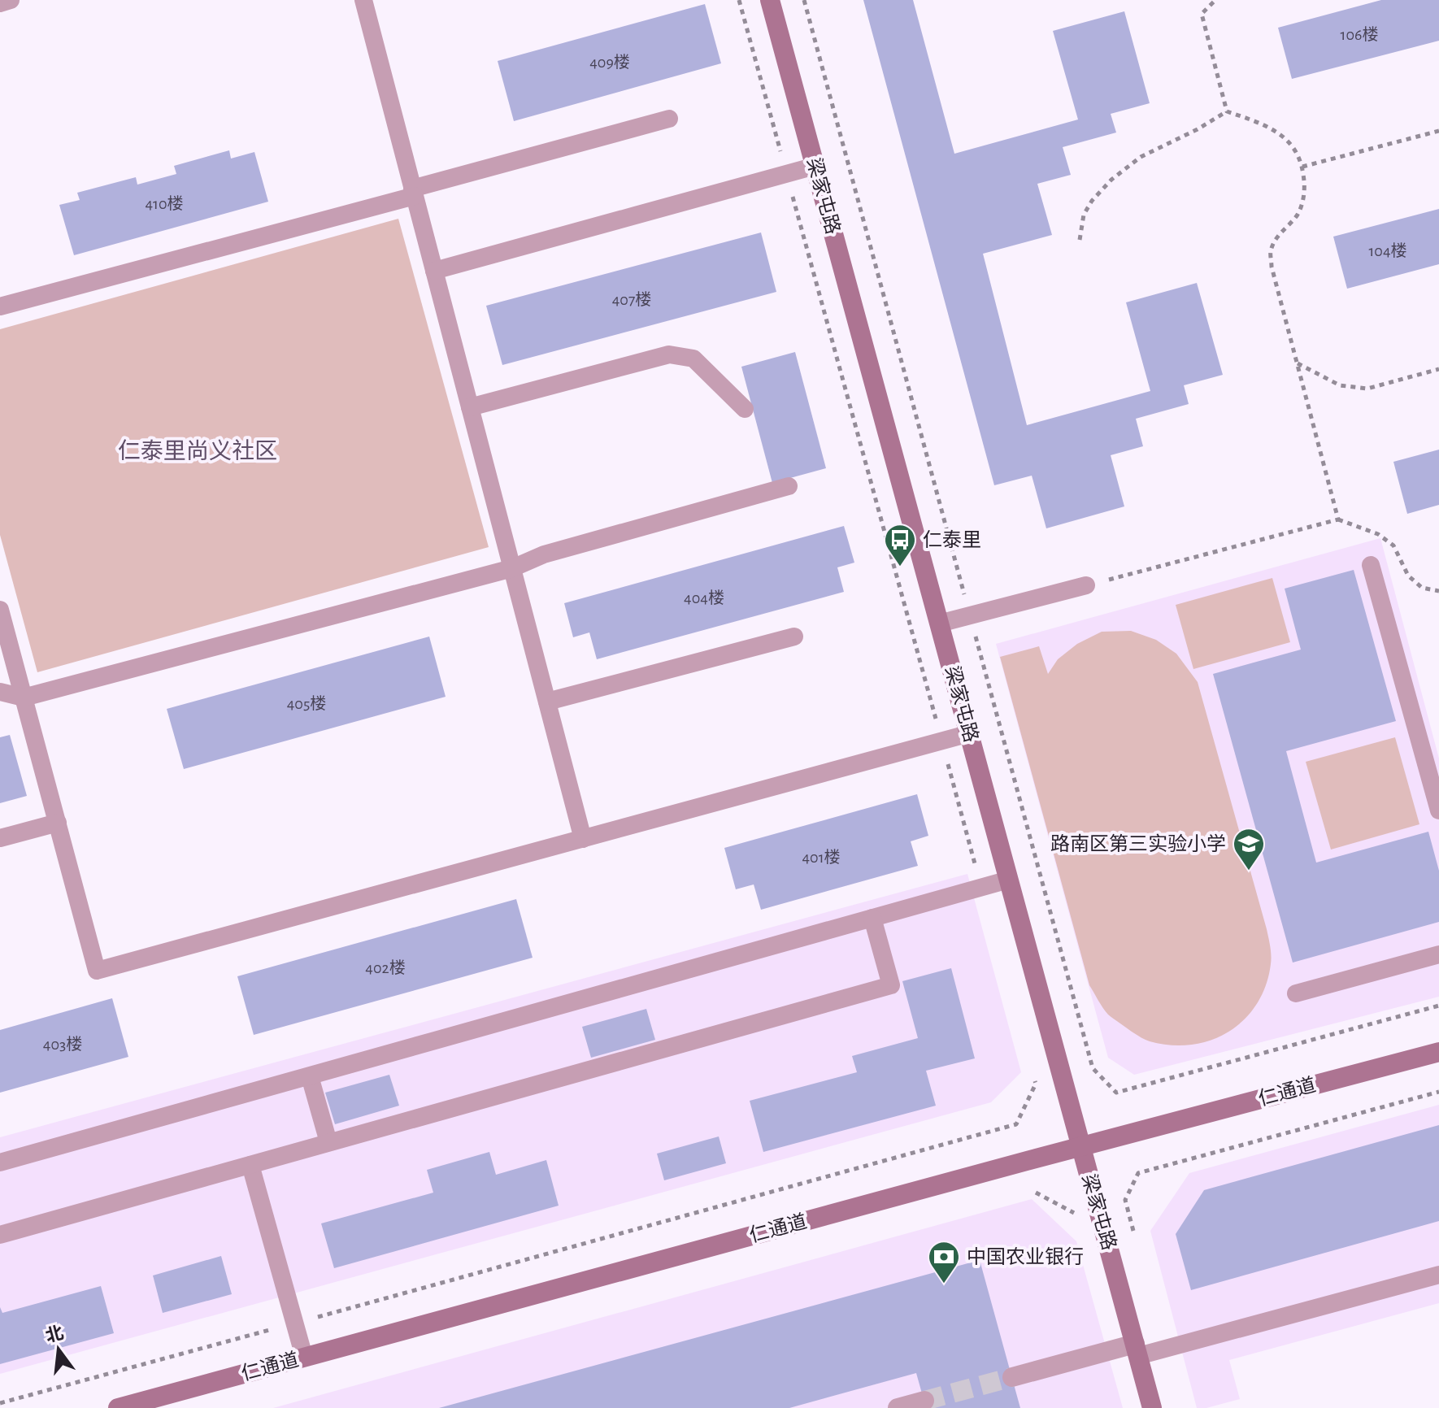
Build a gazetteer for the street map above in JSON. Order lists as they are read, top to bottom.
{
  "streets": {
    "street": ["梁家屯路", "仁通道"]
  },
  "crossings": [
    ["梁家屯路", "仁通道"]
  ],
  "districts": ["仁泰里尚义社区"],
  "places": {
    "bus stop": ["仁泰里"],
    "school or university": ["路南区第三实验小学"],
    "bank": ["中国农业银行"]
  },
  "house_numbers": [
    "106楼",
    "409楼",
    "410楼",
    "104楼",
    "407楼",
    "404楼",
    "405楼",
    "401楼",
    "402楼",
    "403楼"
  ],
  "north": "top"
}
